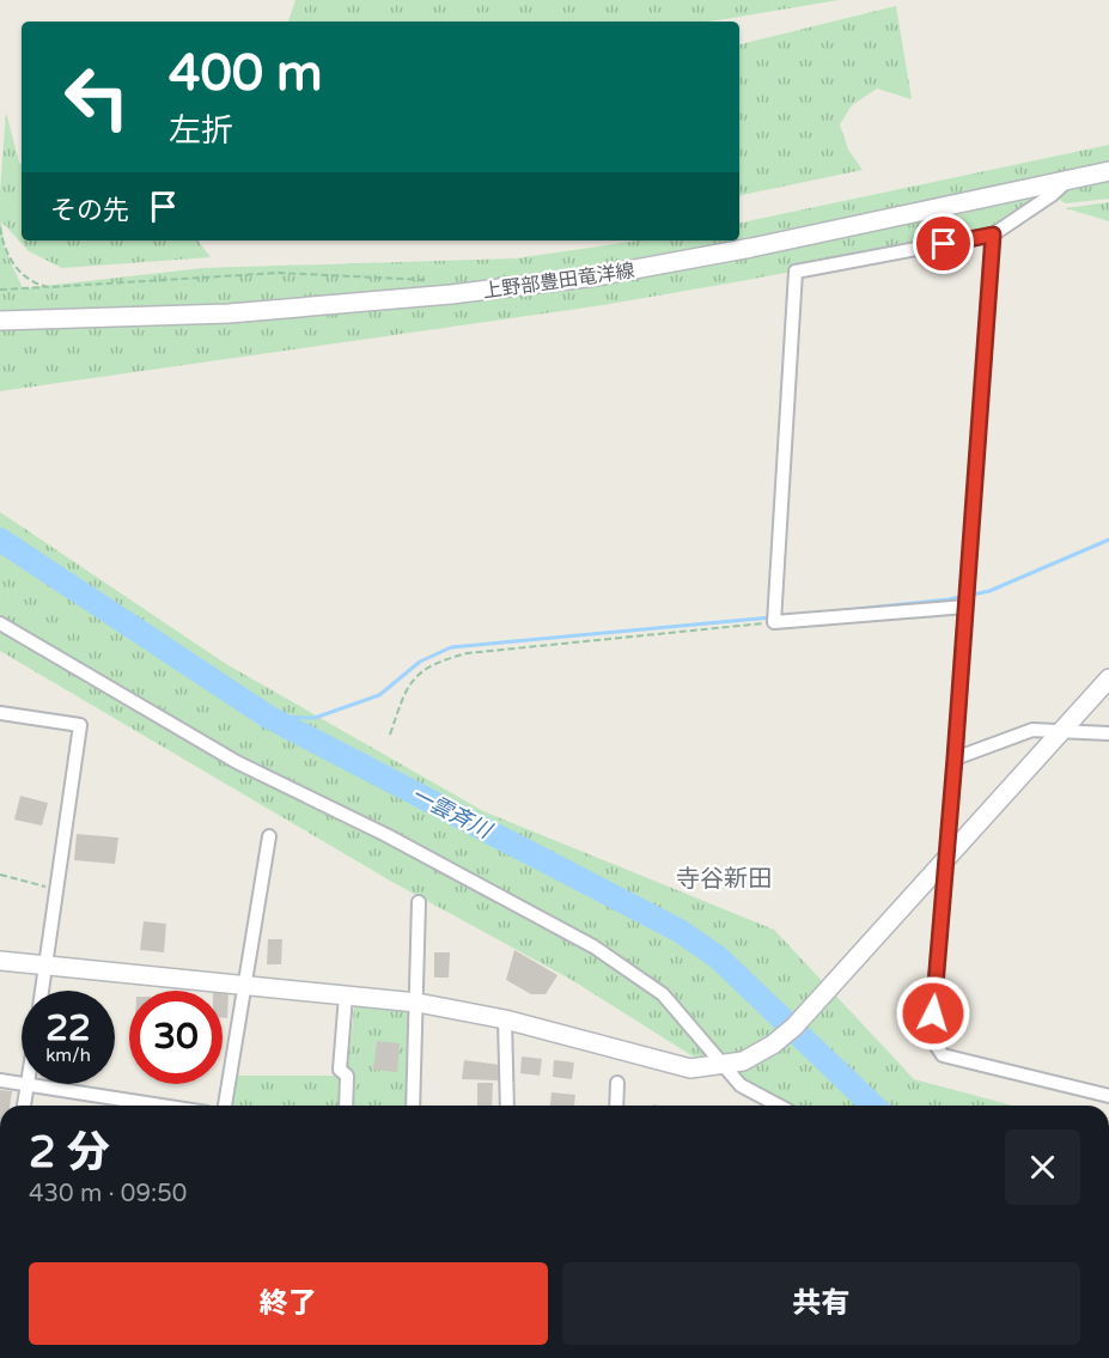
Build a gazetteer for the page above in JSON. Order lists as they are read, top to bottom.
{
  "streets": {
    "street": ["上野部豊田竜洋線"]
  },
  "districts": ["寺谷新田"],
  "water": ["一雲斉川"],
  "page": {
    "turn": ["400 m", "左折"],
    "then": "その先",
    "speed": "22 km/h",
    "limit": "30",
    "heading": ["2 分", "430 m · 09:50"],
    "buttons": ["終了", "共有"]
  }
}
